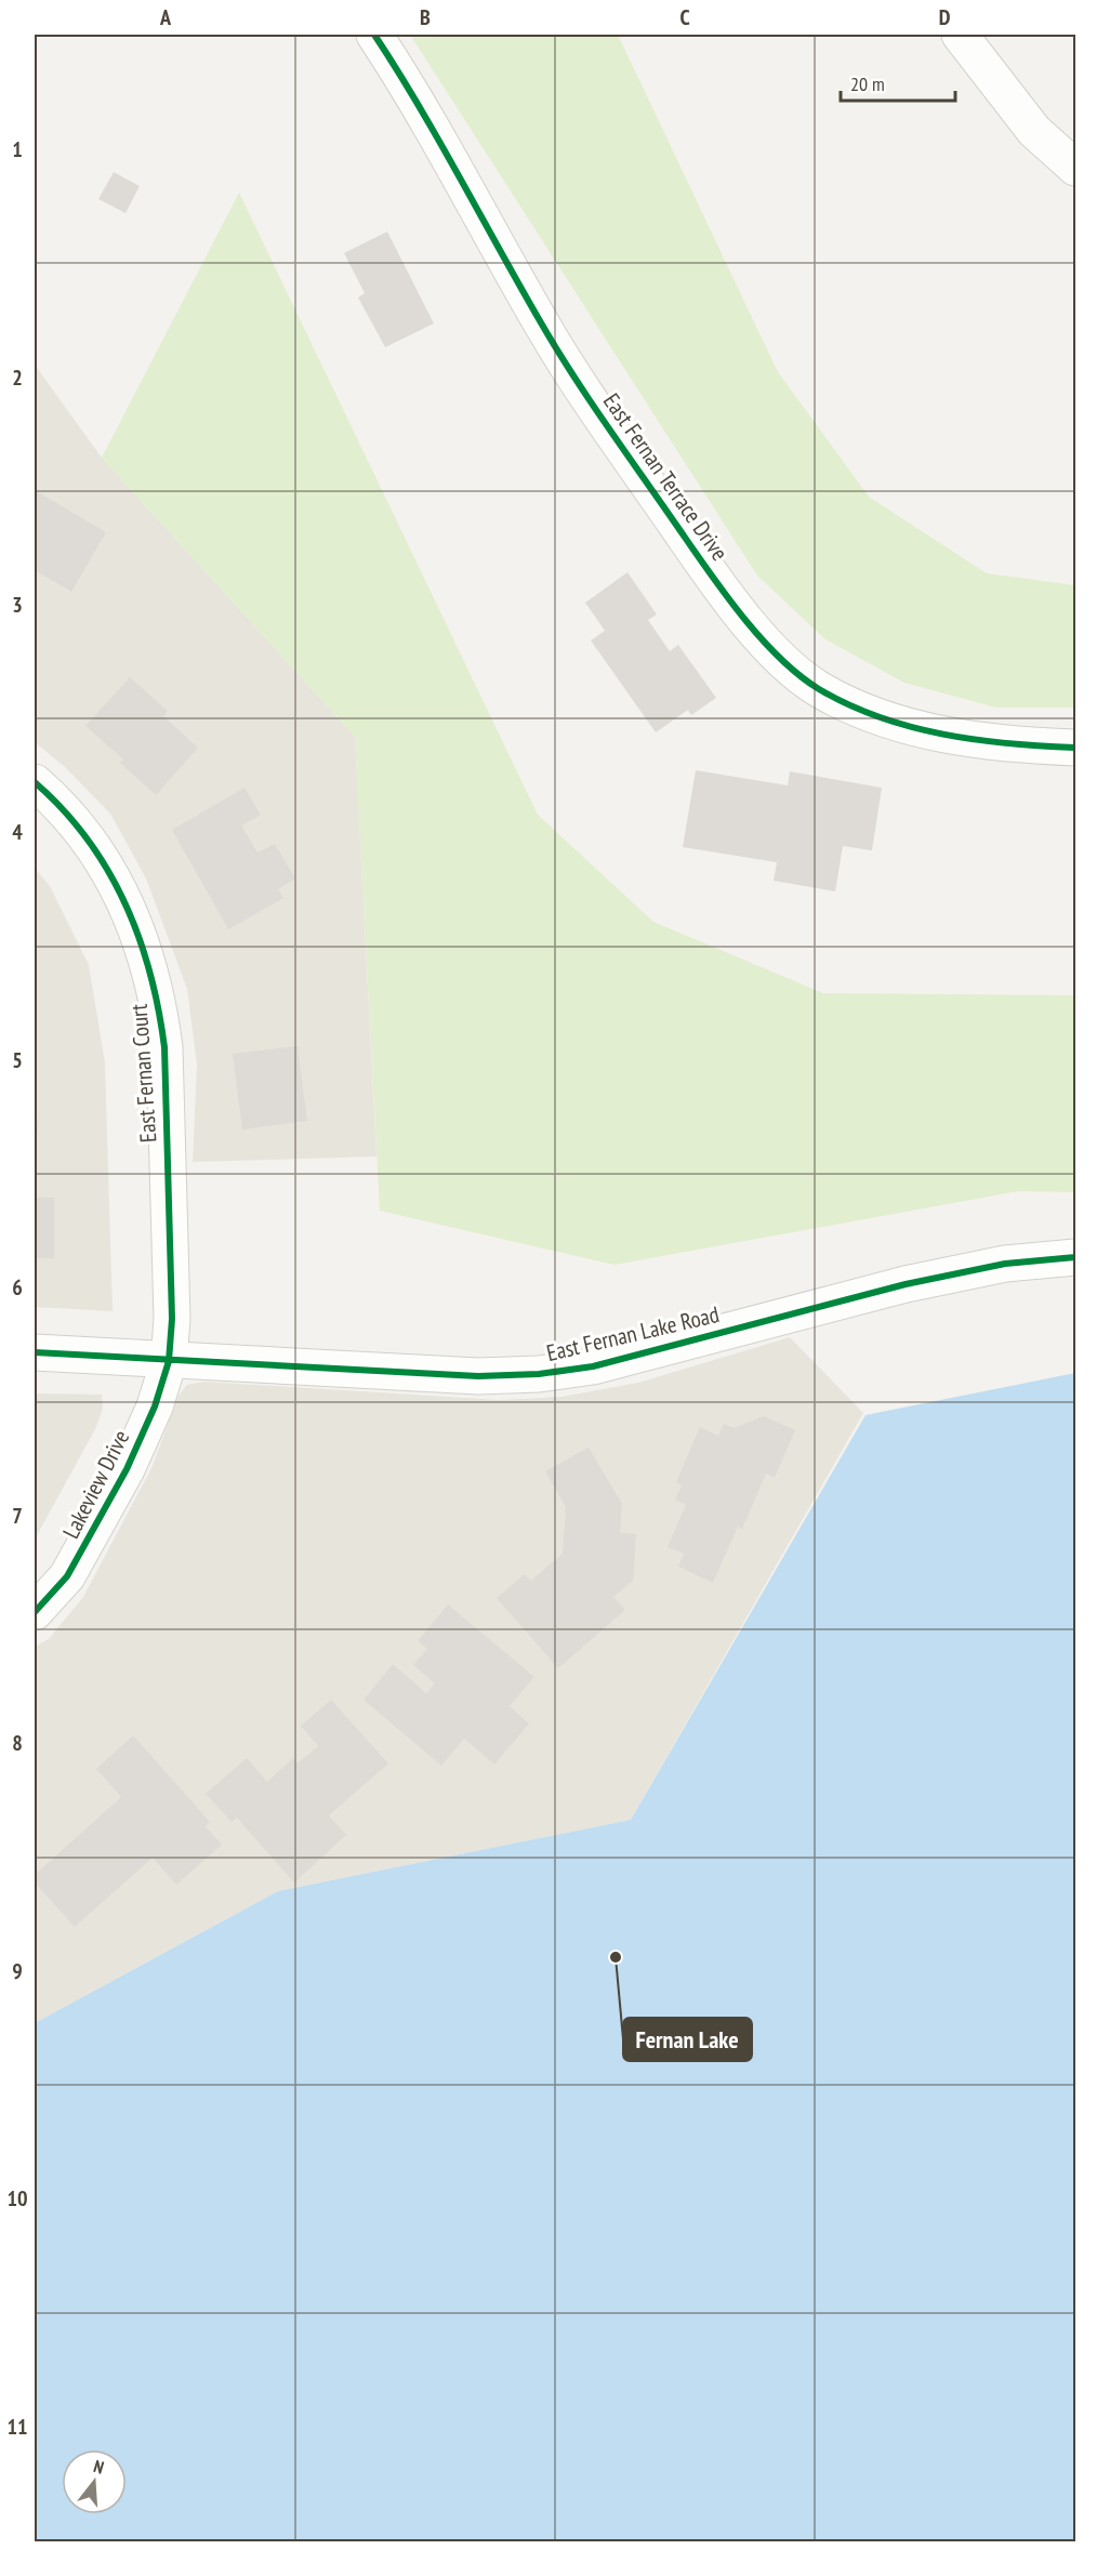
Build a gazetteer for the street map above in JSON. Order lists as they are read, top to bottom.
{
  "streets": {
    "street": [
      "East Fernan Terrace Drive",
      "East Fernan Court",
      "East Fernan Lake Road",
      "Lakeview Drive"
    ]
  },
  "crossings": [
    ["East Fernan Court", "East Fernan Lake Road"],
    ["East Fernan Court", "Lakeview Drive"],
    ["East Fernan Lake Road", "Lakeview Drive"]
  ],
  "places": ["Fernan Lake"],
  "scale_bar": "20 m",
  "north": "top",
  "grid": {
    "columns": [
      "A",
      "B",
      "C",
      "D"
    ],
    "rows": [
      "1",
      "2",
      "3",
      "4",
      "5",
      "6",
      "7",
      "8",
      "9",
      "10",
      "11"
    ]
  }
}
